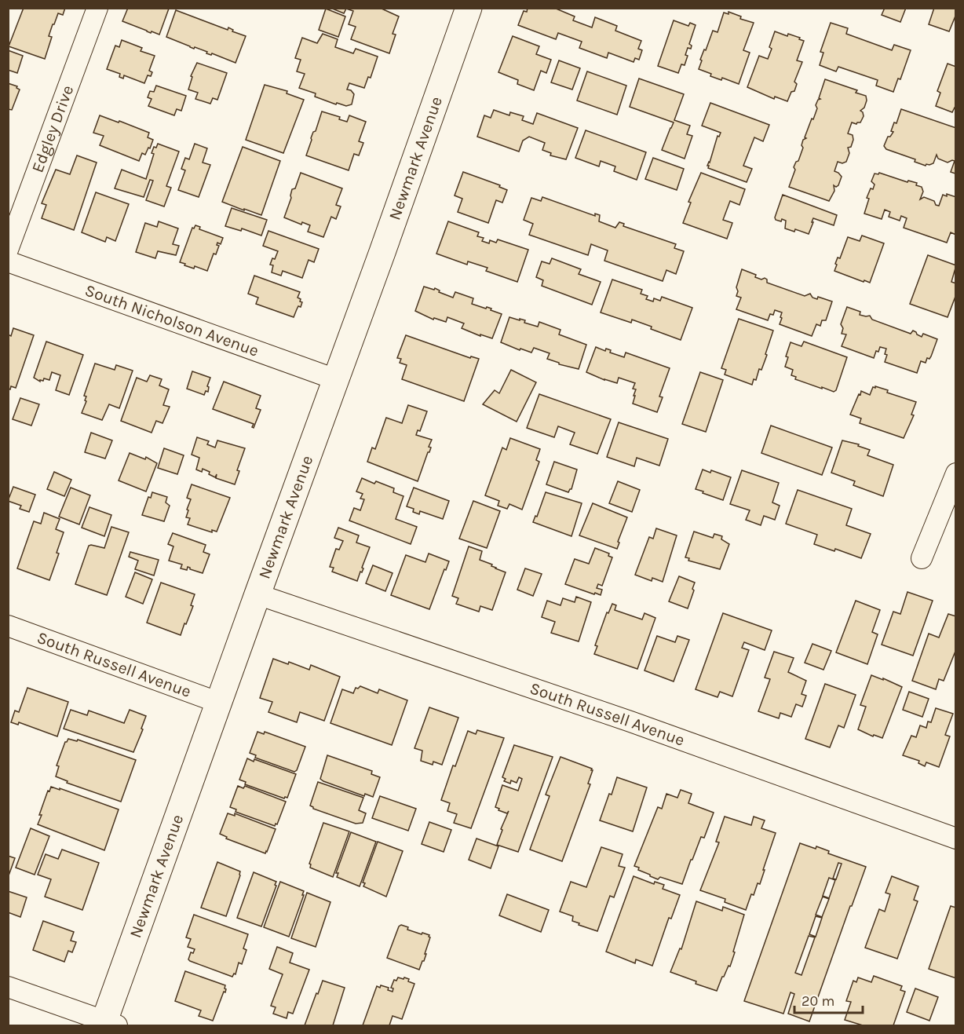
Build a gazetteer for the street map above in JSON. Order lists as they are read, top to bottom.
{
  "streets": {
    "street": [
      "Edgley Drive",
      "Newmark Avenue",
      "South Nicholson Avenue",
      "South Russell Avenue"
    ]
  },
  "crossings": [
    ["Newmark Avenue", "South Nicholson Avenue"],
    ["Newmark Avenue", "South Russell Avenue"]
  ],
  "scale_bar": "20 m"
}
